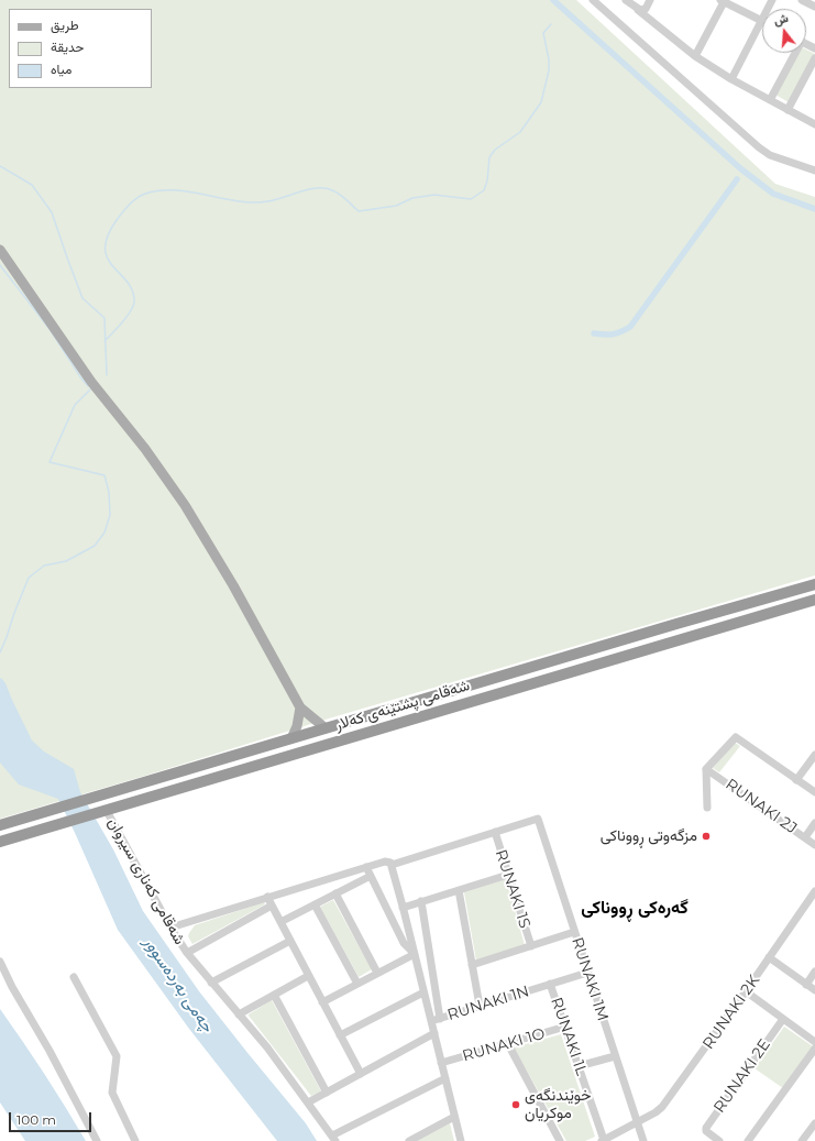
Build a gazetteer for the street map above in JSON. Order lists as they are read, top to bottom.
{
  "streets": {
    "highway": ["شەقامی پشتێنەی کەلار"],
    "street": [
      "RUNAKI 2J",
      "شەقامی کەناری سیروان",
      "RUNAKI 1S",
      "RUNAKI 1M",
      "RUNAKI 1N",
      "RUNAKI 2K",
      "RUNAKI 1L",
      "RUNAKI 1O",
      "RUNAKI 2E"
    ]
  },
  "crossings": [
    ["شەقامی پشتێنەی کەلار", "شەقامی کەناری سیروان"],
    ["شەقامی کەناری سیروان", "RUNAKI 1S"],
    ["RUNAKI 1S", "RUNAKI 1M"],
    ["RUNAKI 1M", "RUNAKI 1N"],
    ["RUNAKI 1M", "RUNAKI 2K"],
    ["RUNAKI 1N", "RUNAKI 1L"],
    ["RUNAKI 2K", "RUNAKI 1L"],
    ["RUNAKI 1L", "RUNAKI 1O"]
  ],
  "districts": ["گەرەکی ڕووناکی"],
  "water": ["چەمی بەردەسوور"],
  "places": ["مزگەوتی ڕووناکی", "خوێندنگەی موکریان"],
  "legend": ["طريق", "حديقة", "مياه"],
  "scale_bar": "100 m",
  "north": "top"
}
